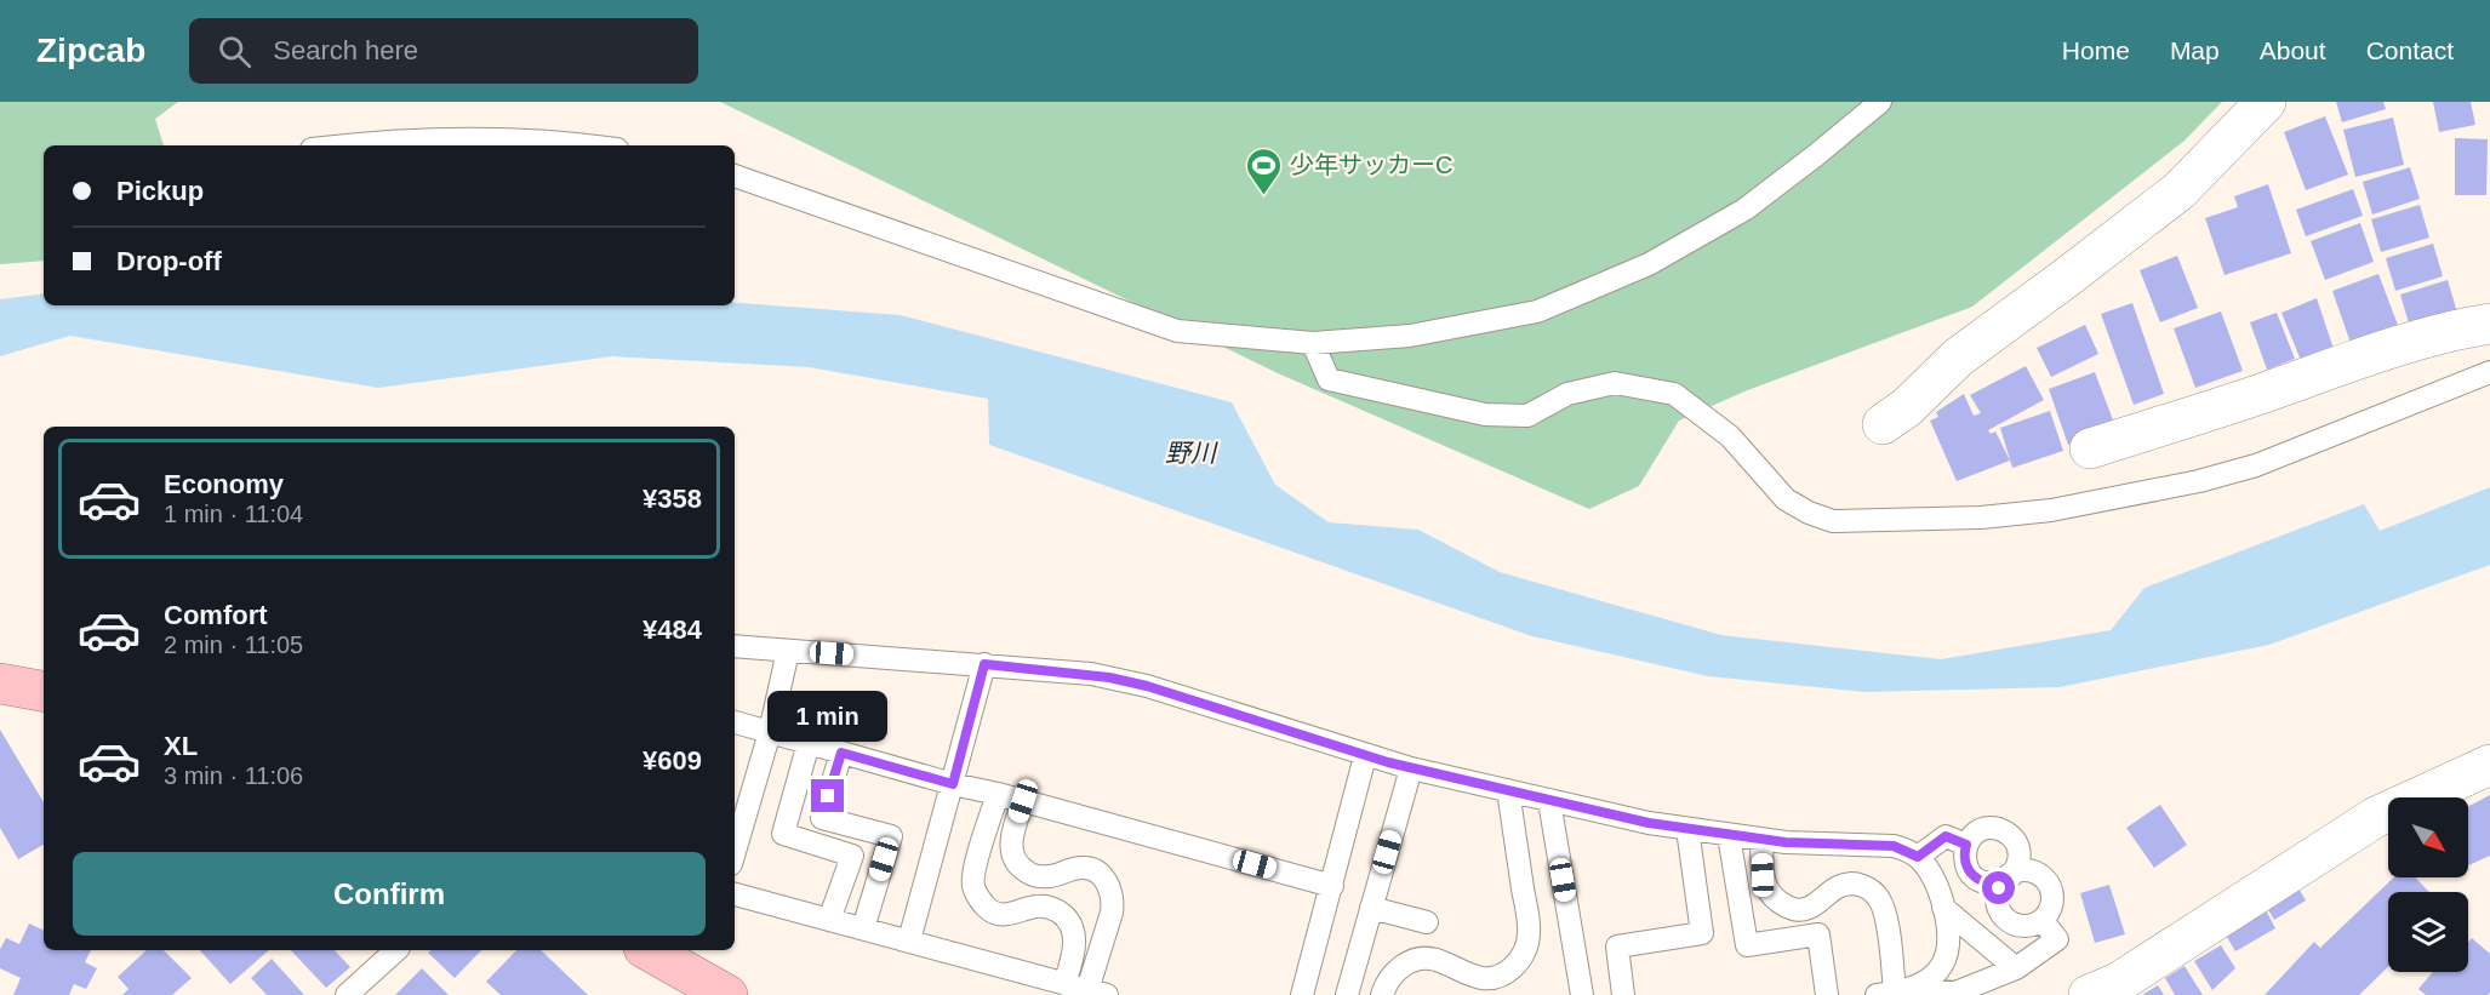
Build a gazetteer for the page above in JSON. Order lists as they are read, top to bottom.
{
  "water": ["野川"],
  "places": {
    "sports": ["少年サッカーC"]
  },
  "north": "bottom right",
  "page": {
    "header": "Zipcab",
    "search": "Search here",
    "nav": [
      "Home",
      "Map",
      "About",
      "Contact"
    ],
    "banner": ["Pickup", "Drop-off"],
    "list": [
      {
        "name": "Economy",
        "note": "1 min · 11:04",
        "value": "¥358"
      },
      {
        "name": "Comfort",
        "note": "2 min · 11:05",
        "value": "¥484"
      },
      {
        "name": "XL",
        "note": "3 min · 11:06",
        "value": "¥609"
      }
    ],
    "bubble": "1 min",
    "buttons": "Confirm"
  }
}
